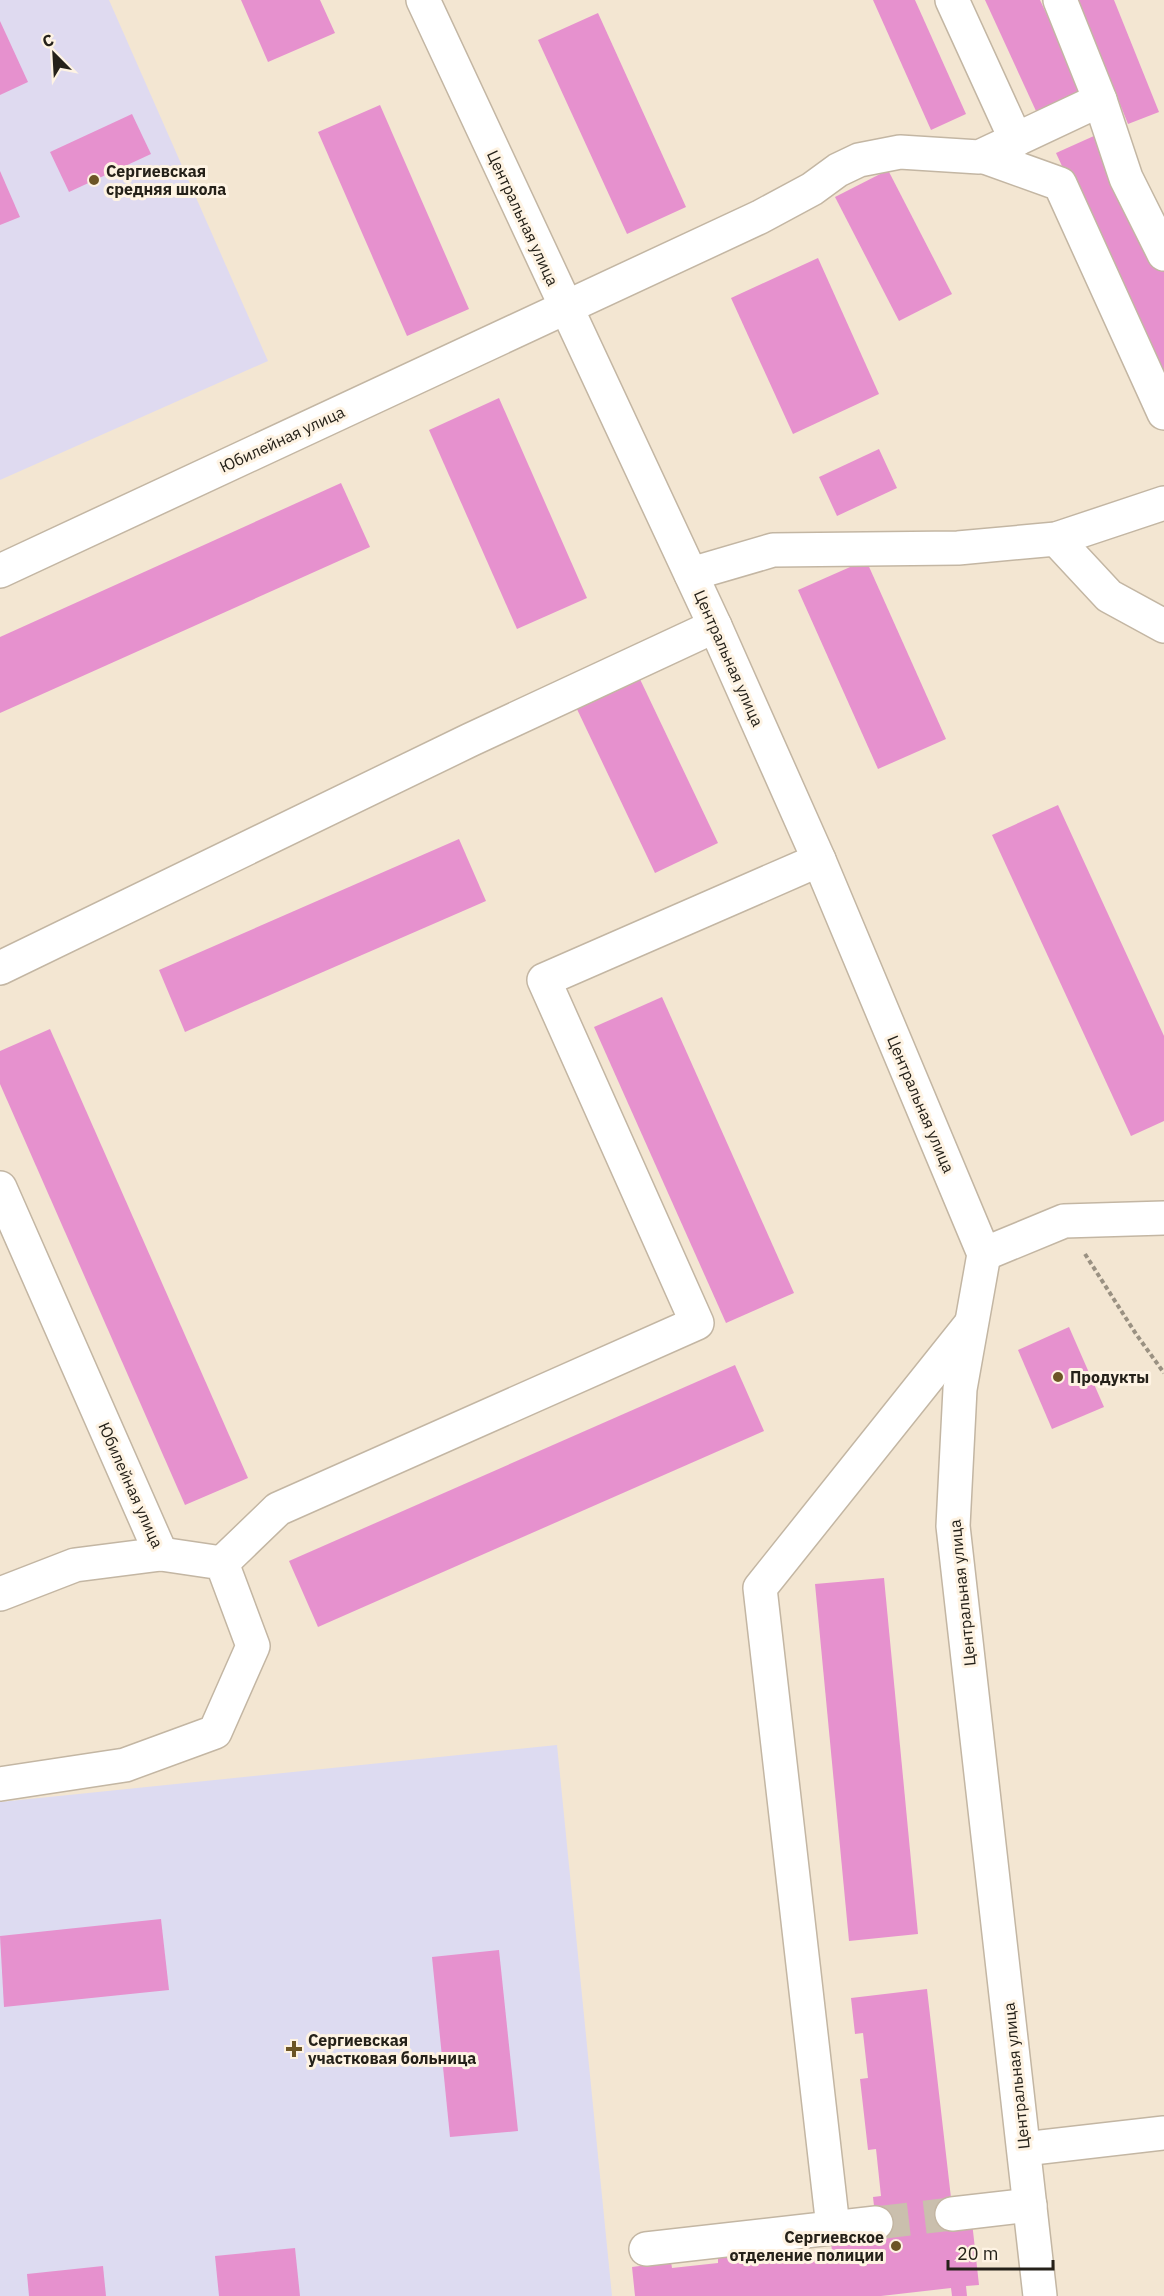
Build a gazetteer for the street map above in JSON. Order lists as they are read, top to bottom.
{
  "streets": {
    "street": ["Центральная улица", "Юбилейная улица"]
  },
  "crossings": [
    ["Центральная улица", "Юбилейная улица"]
  ],
  "places": {
    "other": ["Сергиевская средняя школа", "Продукты", "Сергиевское отделение полиции"],
    "health": ["Сергиевская участковая больница"]
  },
  "scale_bar": "20 m",
  "north": "top left"
}
